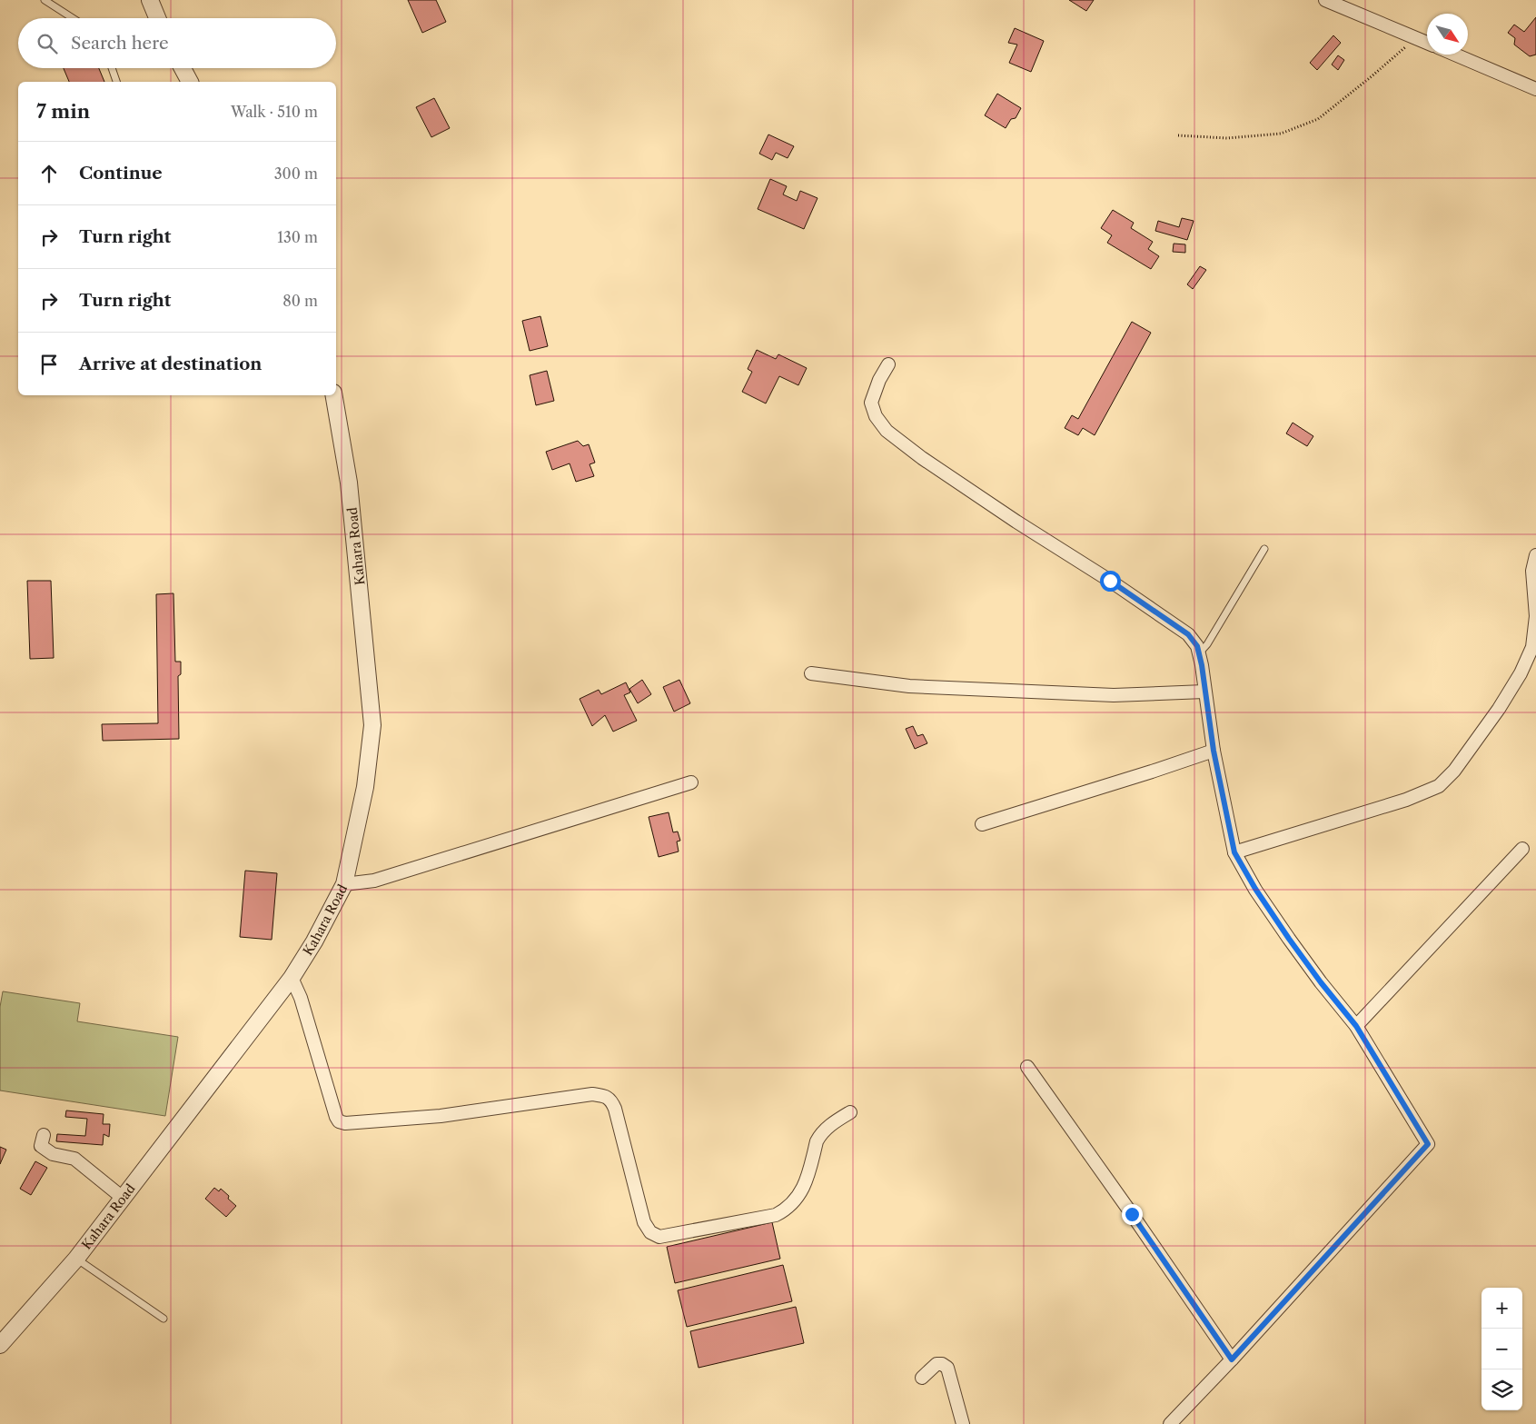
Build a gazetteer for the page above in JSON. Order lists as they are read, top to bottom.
{
  "streets": {
    "street": ["Kahara Road"]
  },
  "north": "bottom right",
  "page": {
    "search": "Search here",
    "heading": ["7 min", "Walk · 510 m"],
    "list": [
      ["Continue", "300 m"],
      ["Turn right", "130 m"],
      ["Turn right", "80 m"],
      "Arrive at destination"
    ],
    "map_buttons": ["+", "−"]
  }
}
